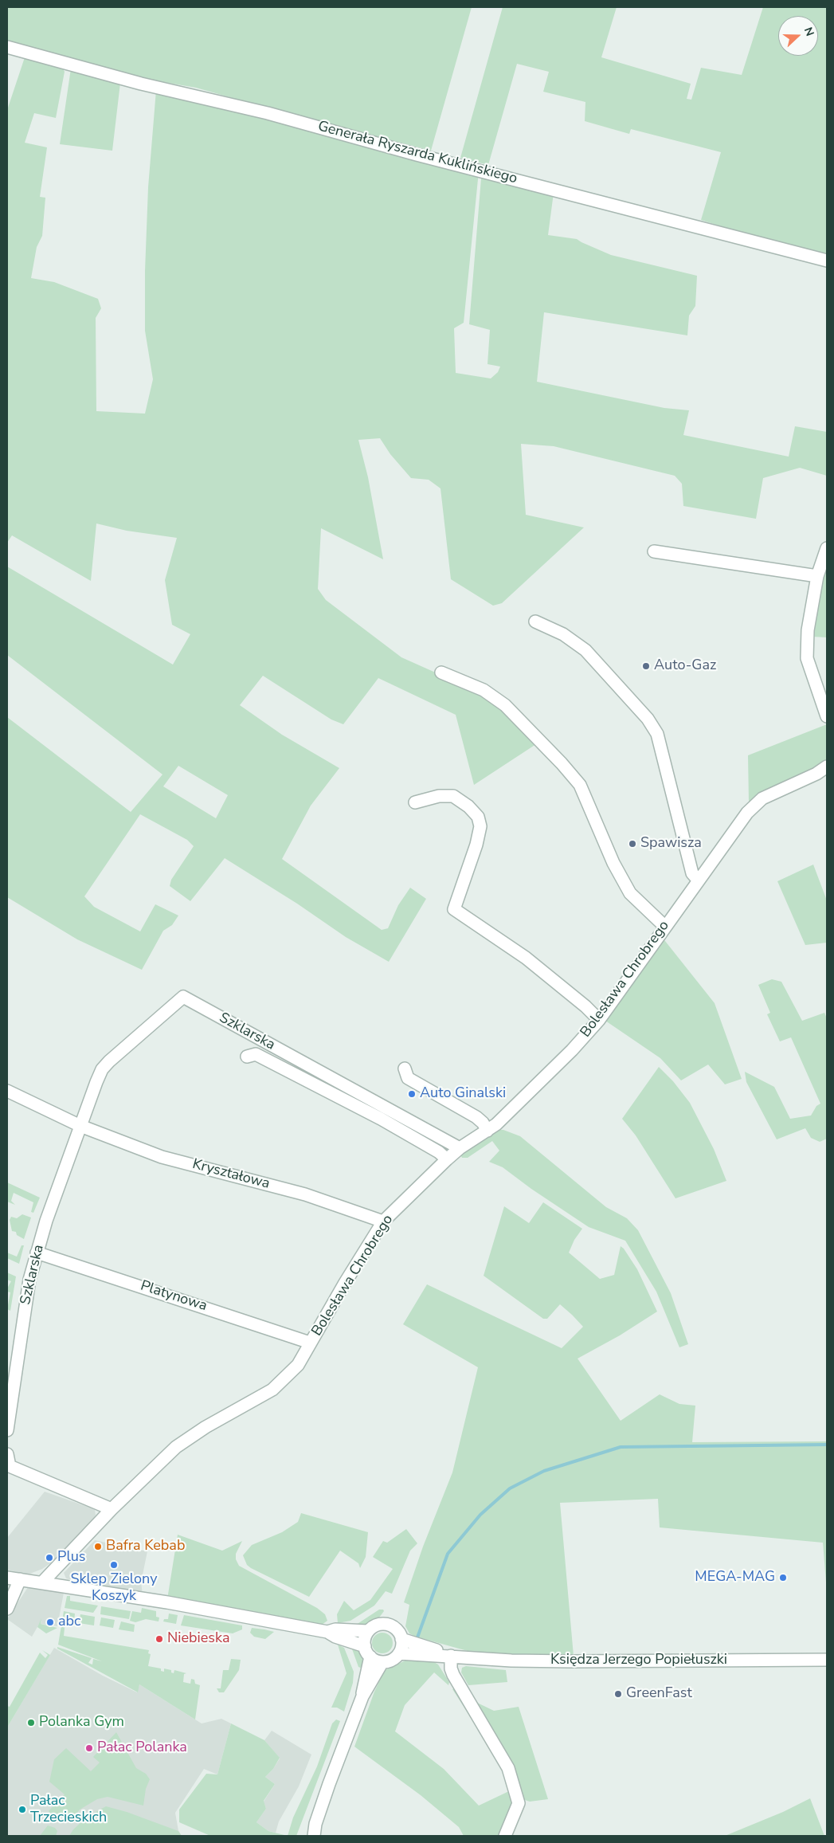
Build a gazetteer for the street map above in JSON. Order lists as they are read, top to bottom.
{
  "streets": {
    "street": [
      "Generała Ryszarda Kuklińskiego",
      "Bolesława Chrobrego",
      "Szklarska",
      "Kryształowa",
      "Platynowa",
      "Księdza Jerzego Popiełuszki"
    ]
  },
  "crossings": [
    ["Bolesława Chrobrego", "Szklarska"],
    ["Bolesława Chrobrego", "Kryształowa"],
    ["Bolesława Chrobrego", "Platynowa"],
    ["Szklarska", "Kryształowa"],
    ["Szklarska", "Platynowa"]
  ],
  "places": [
    "Auto-Gaz",
    "Spawisza",
    "Auto Ginalski",
    "Bafra Kebab",
    "Plus",
    "Sklep Zielony Koszyk",
    "MEGA-MAG",
    "abc",
    "Niebieska",
    "GreenFast",
    "Polanka Gym",
    "Pałac Polanka",
    "Pałac Trzecieskich"
  ],
  "north": "right"
}
